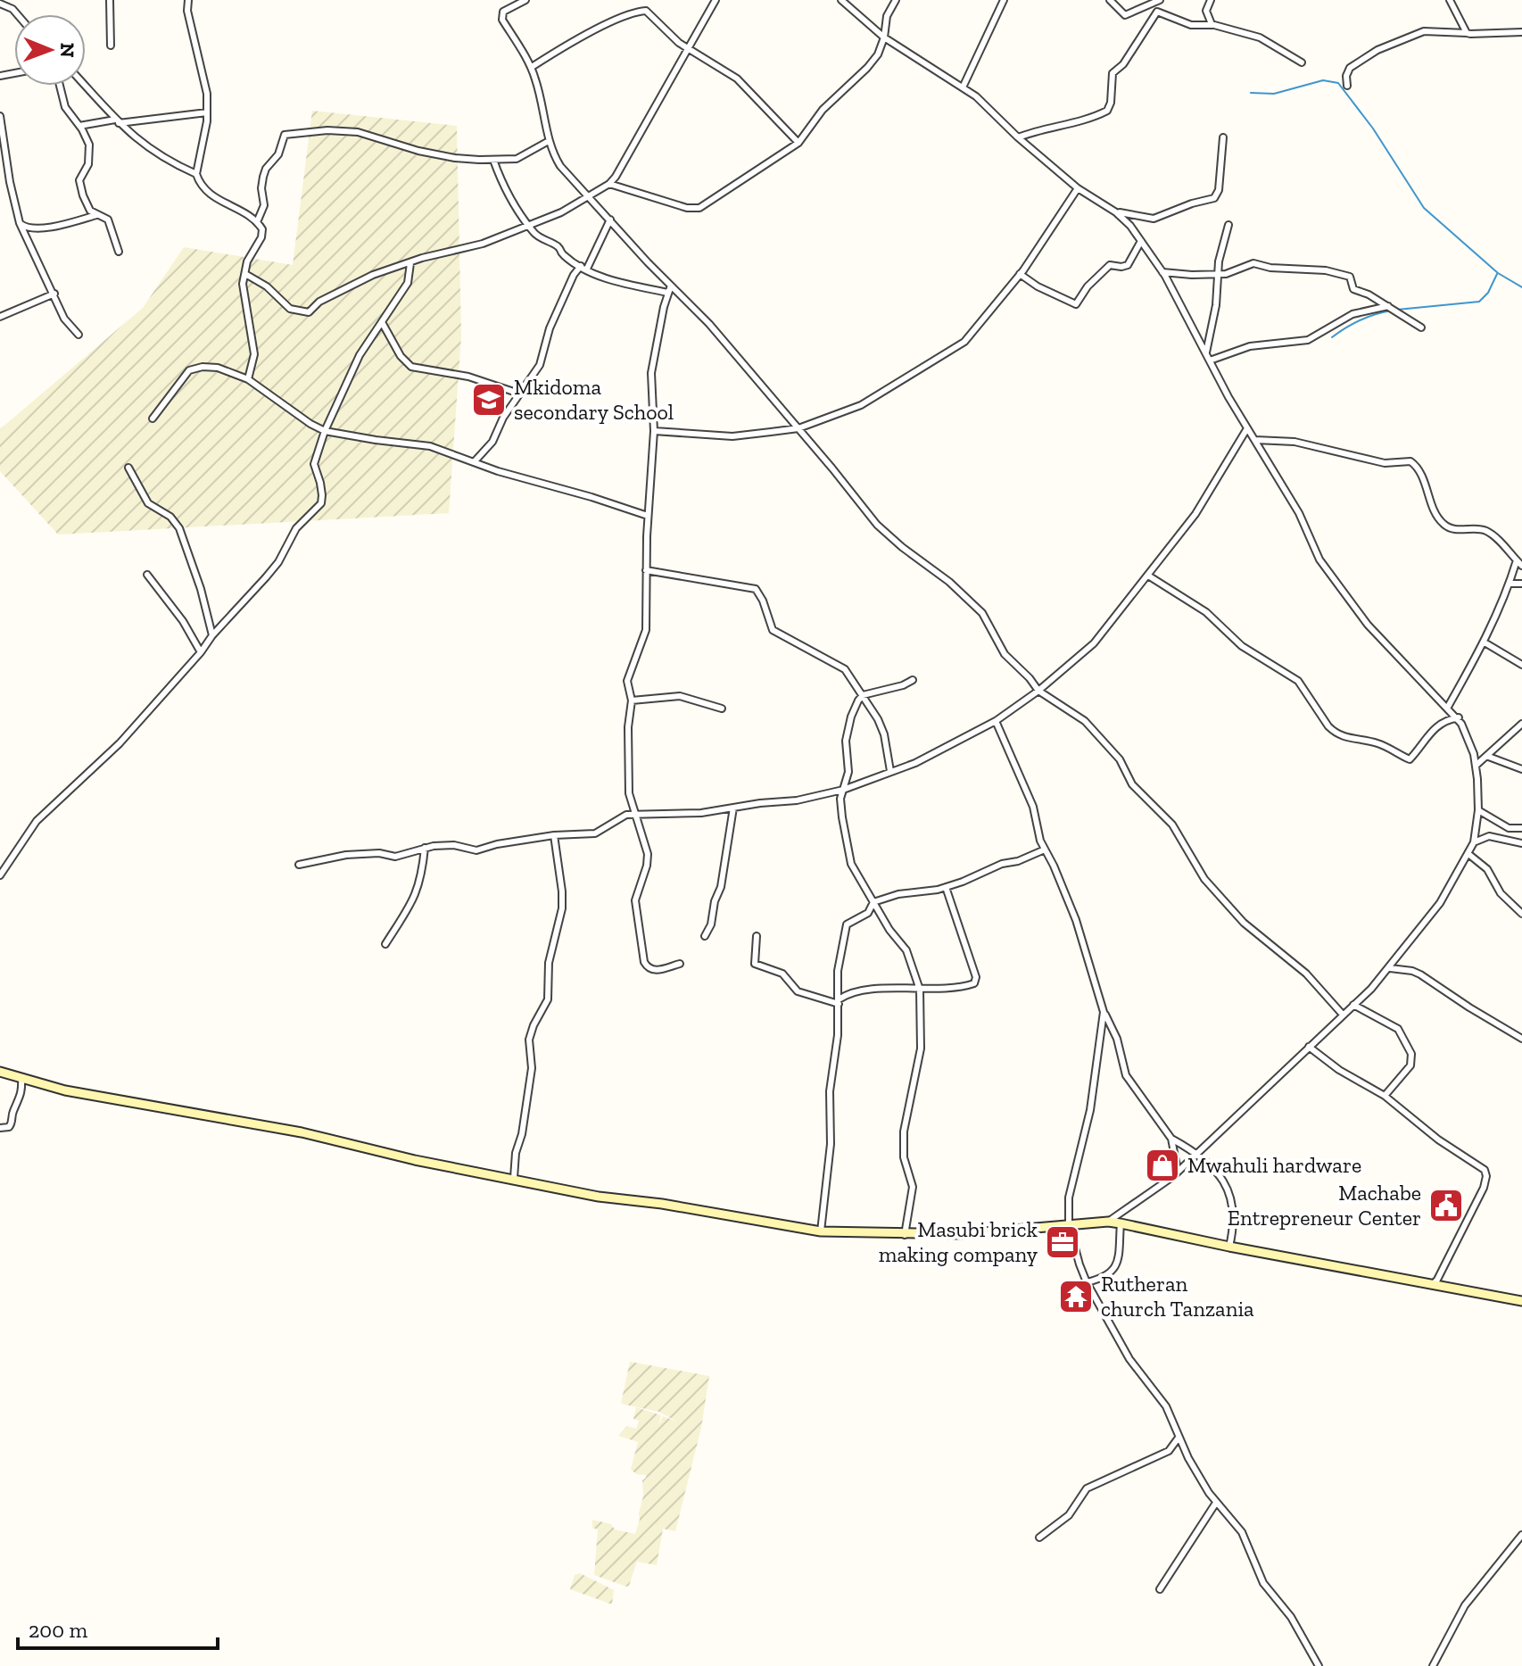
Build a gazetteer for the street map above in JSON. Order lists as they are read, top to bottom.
{
  "places": {
    "school or university": ["Mkidoma secondary School"],
    "shop": ["Mwahuli hardware"],
    "public building": ["Machabe Entrepreneur Center"],
    "office": ["Masubi brick making company"],
    "temple": ["Rutheran church Tanzania"]
  },
  "scale_bar": "200 m",
  "north": "right"
}
